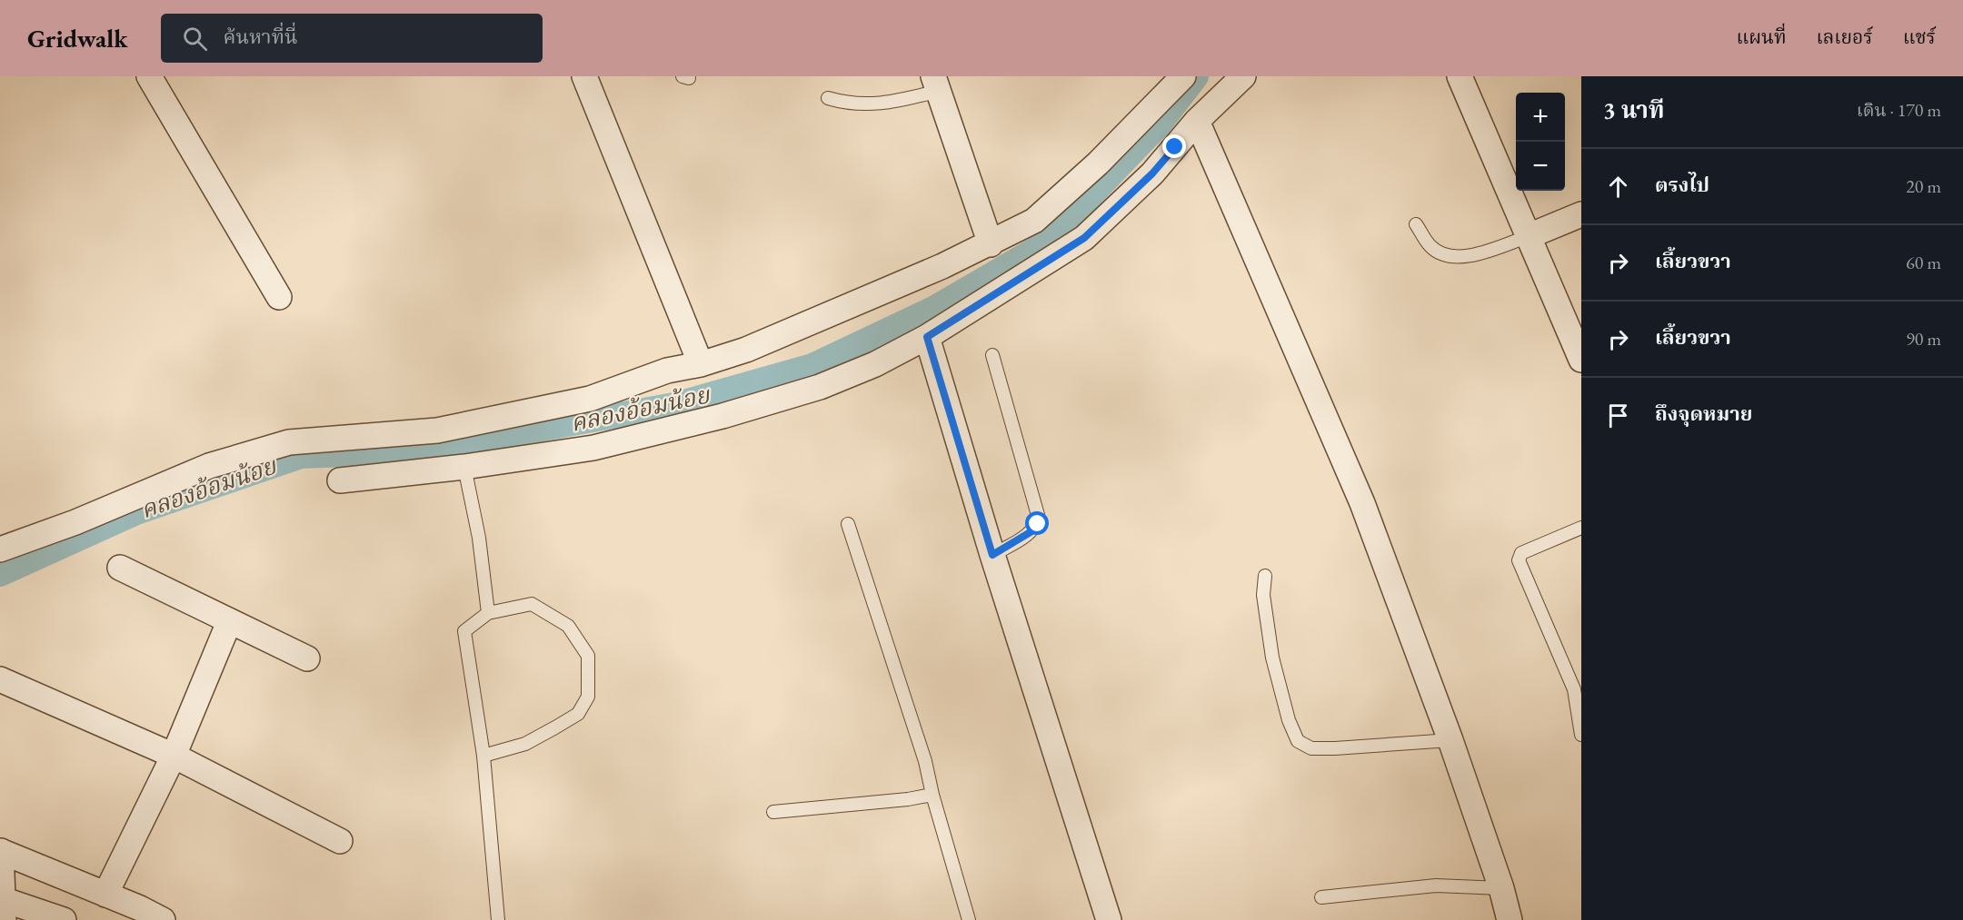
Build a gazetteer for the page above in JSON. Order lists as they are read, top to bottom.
{
  "water": ["คลองอ้อมน้อย"],
  "page": {
    "header": "Gridwalk",
    "search": "ค้นหาที่นี่",
    "nav": ["แผนที่", "เลเยอร์", "แชร์"],
    "heading": ["3 นาที", "เดิน · 170 m"],
    "map_buttons": ["+", "−"],
    "list": [
      ["ตรงไป", "20 m"],
      ["เลี้ยวขวา", "60 m"],
      ["เลี้ยวขวา", "90 m"],
      "ถึงจุดหมาย"
    ]
  }
}
